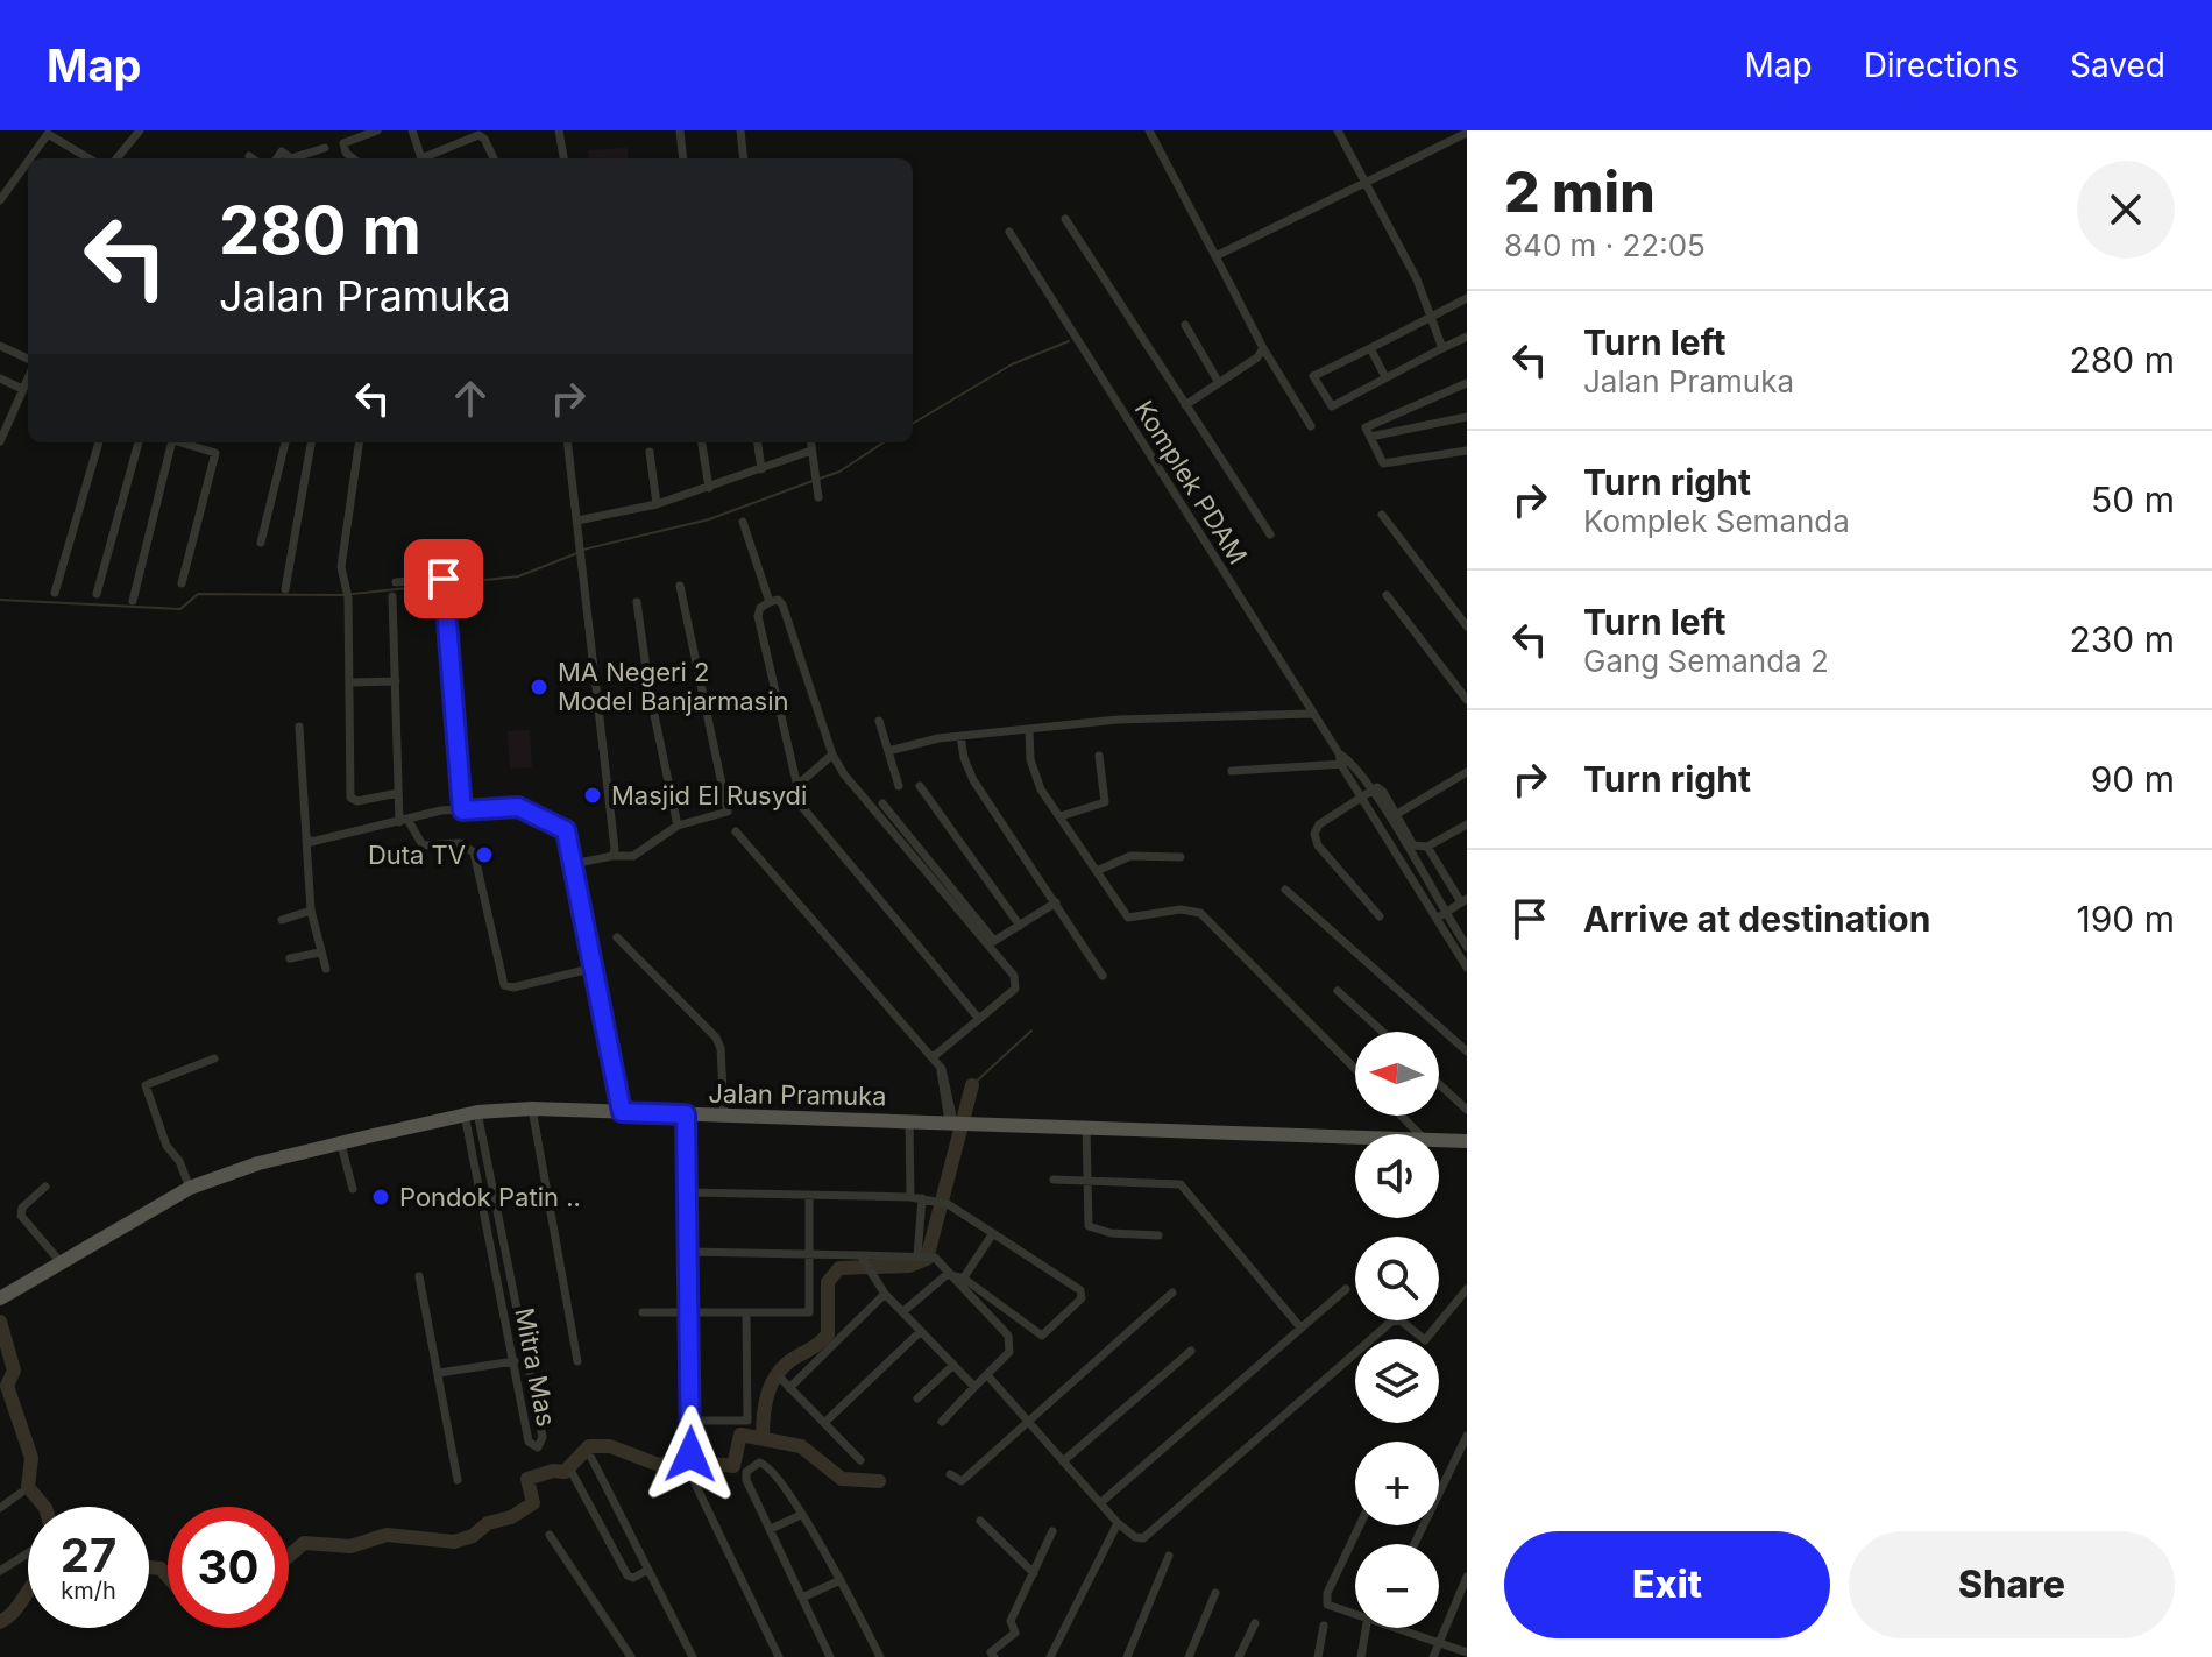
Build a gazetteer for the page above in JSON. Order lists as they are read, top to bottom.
{
  "streets": {
    "main road": ["Jalan Pramuka"],
    "street": ["Komplek PDAM", "Mitra Mas"]
  },
  "crossings": [
    ["Jalan Pramuka", "Mitra Mas"]
  ],
  "places": [
    "MA Negeri 2 Model Banjarmasin",
    "Masjid El Rusydi",
    "Duta TV",
    "Pondok Patin .."
  ],
  "north": "left",
  "page": {
    "header": "Map",
    "nav": ["Map", "Directions", "Saved"],
    "heading": ["2 min", "840 m · 22:05"],
    "turn": ["280 m", "Jalan Pramuka"],
    "list": [
      {
        "name": "Turn left",
        "note": "Jalan Pramuka",
        "value": "280 m"
      },
      {
        "name": "Turn right",
        "note": "Komplek Semanda",
        "value": "50 m"
      },
      {
        "name": "Turn left",
        "note": "Gang Semanda 2",
        "value": "230 m"
      },
      {
        "name": "Turn right",
        "value": "90 m"
      },
      {
        "name": "Arrive at destination",
        "value": "190 m"
      }
    ],
    "map_buttons": ["+", "−"],
    "speed": "27 km/h",
    "limit": "30",
    "buttons": ["Exit", "Share"]
  }
}
